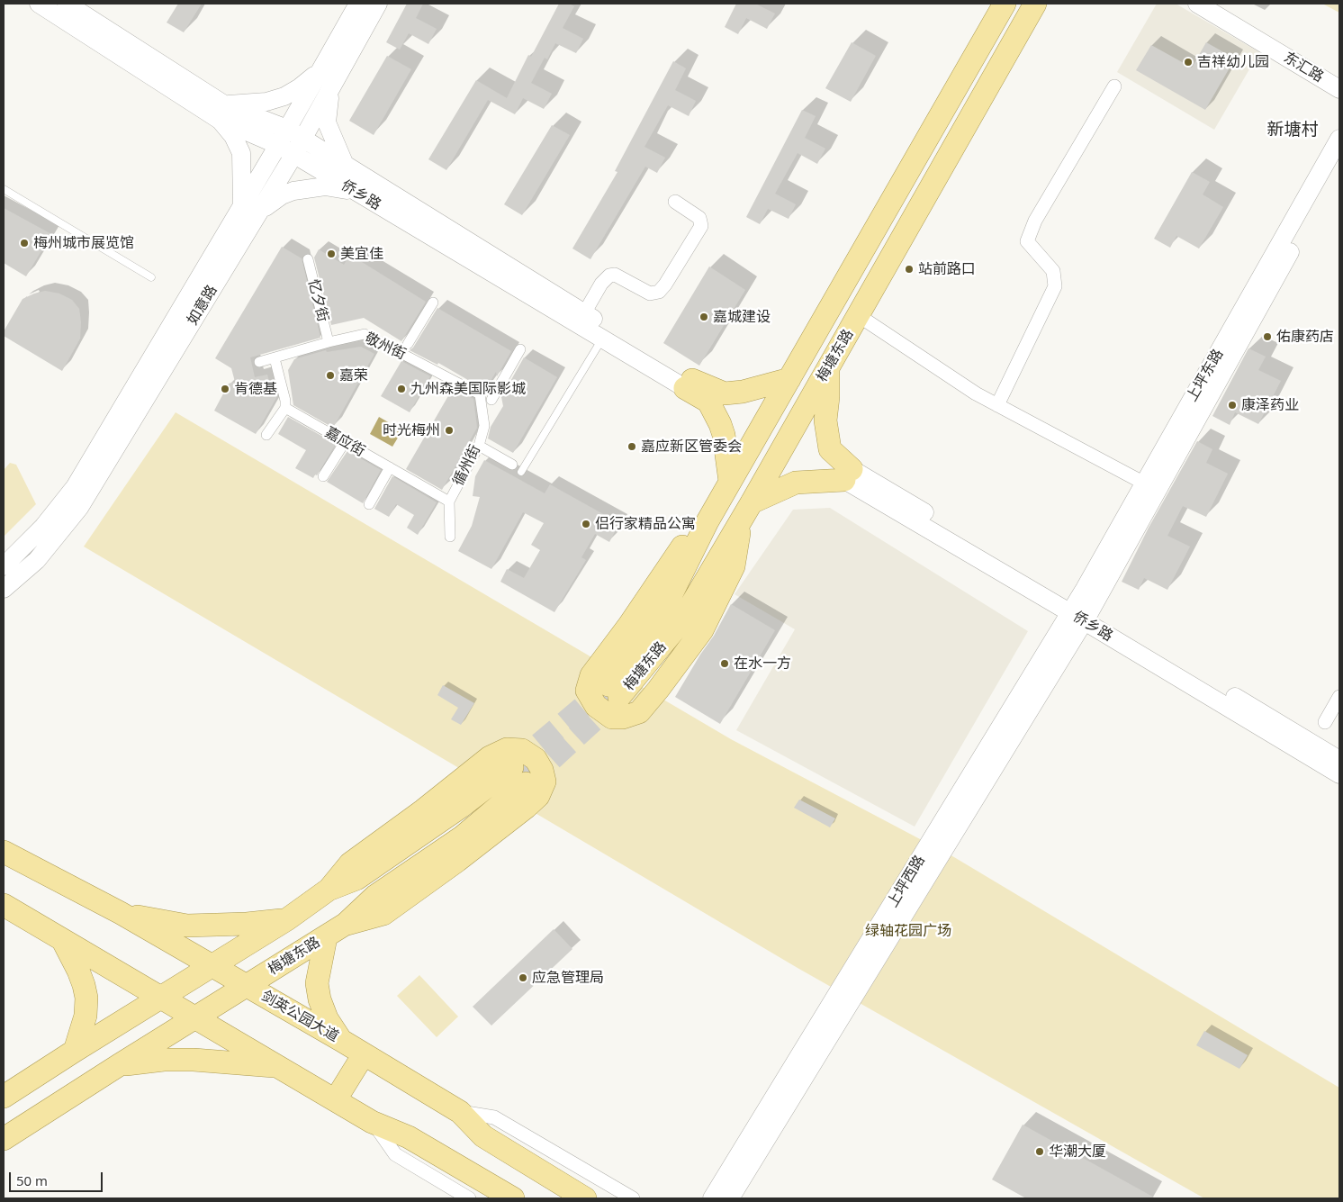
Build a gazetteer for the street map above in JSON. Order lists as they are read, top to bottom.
{
  "streets": {
    "main road": ["梅塘东路", "剑英公园大道"],
    "street": [
      "东汇路",
      "侨乡路",
      "忆夕街",
      "如意路",
      "敬州街",
      "上坪东路",
      "嘉应街",
      "循州街",
      "上坪西路"
    ]
  },
  "crossings": [
    ["侨乡路", "如意路"],
    ["侨乡路", "上坪东路"],
    ["侨乡路", "上坪西路"],
    ["忆夕街", "敬州街"],
    ["敬州街", "循州街"],
    ["梅塘东路", "剑英公园大道"],
    ["上坪东路", "上坪西路"],
    ["嘉应街", "循州街"]
  ],
  "districts": ["新塘村"],
  "parks": ["绿轴花园广场"],
  "places": [
    "吉祥幼儿园",
    "梅州城市展览馆",
    "美宜佳",
    "站前路口",
    "嘉城建设",
    "佑康药店",
    "嘉荣",
    "肯德基",
    "九州森美国际影城",
    "康泽药业",
    "时光梅州",
    "嘉应新区管委会",
    "侣行家精品公寓",
    "在水一方",
    "应急管理局",
    "华潮大厦"
  ],
  "scale_bar": "50 m"
}
